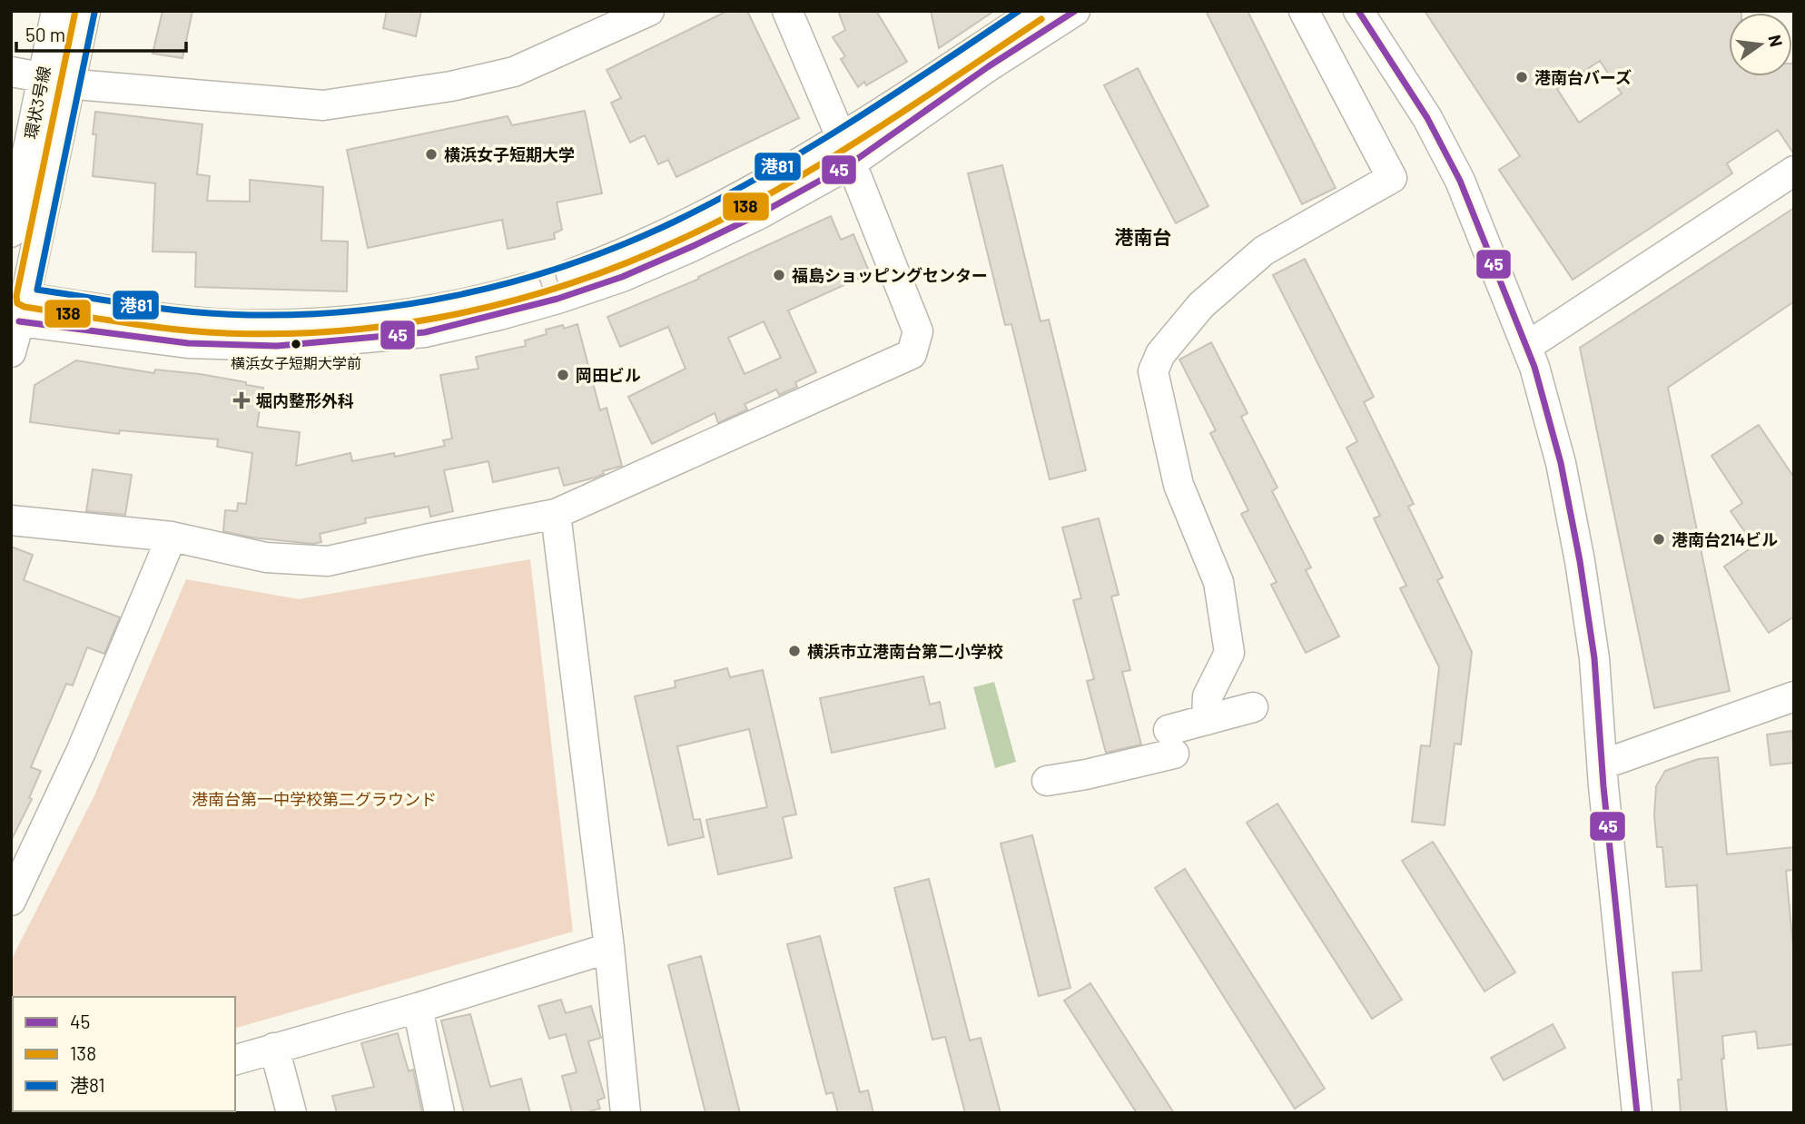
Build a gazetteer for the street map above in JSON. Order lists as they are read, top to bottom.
{
  "streets": {
    "street": ["環状3号線"]
  },
  "districts": ["港南台"],
  "parks": ["港南台第一中学校第二グラウンド"],
  "places": {
    "other": [
      "港南台バーズ",
      "横浜女子短期大学",
      "福島ショッピングセンター",
      "横浜女子短期大学前",
      "岡田ビル",
      "港南台214ビル",
      "横浜市立港南台第二小学校"
    ],
    "health": ["堀内整形外科"]
  },
  "lines": ["transit line 45", "transit line 138", "transit line 港81"],
  "legend": ["45", "138", "港81"],
  "scale_bar": "50 m",
  "north": "right"
}
